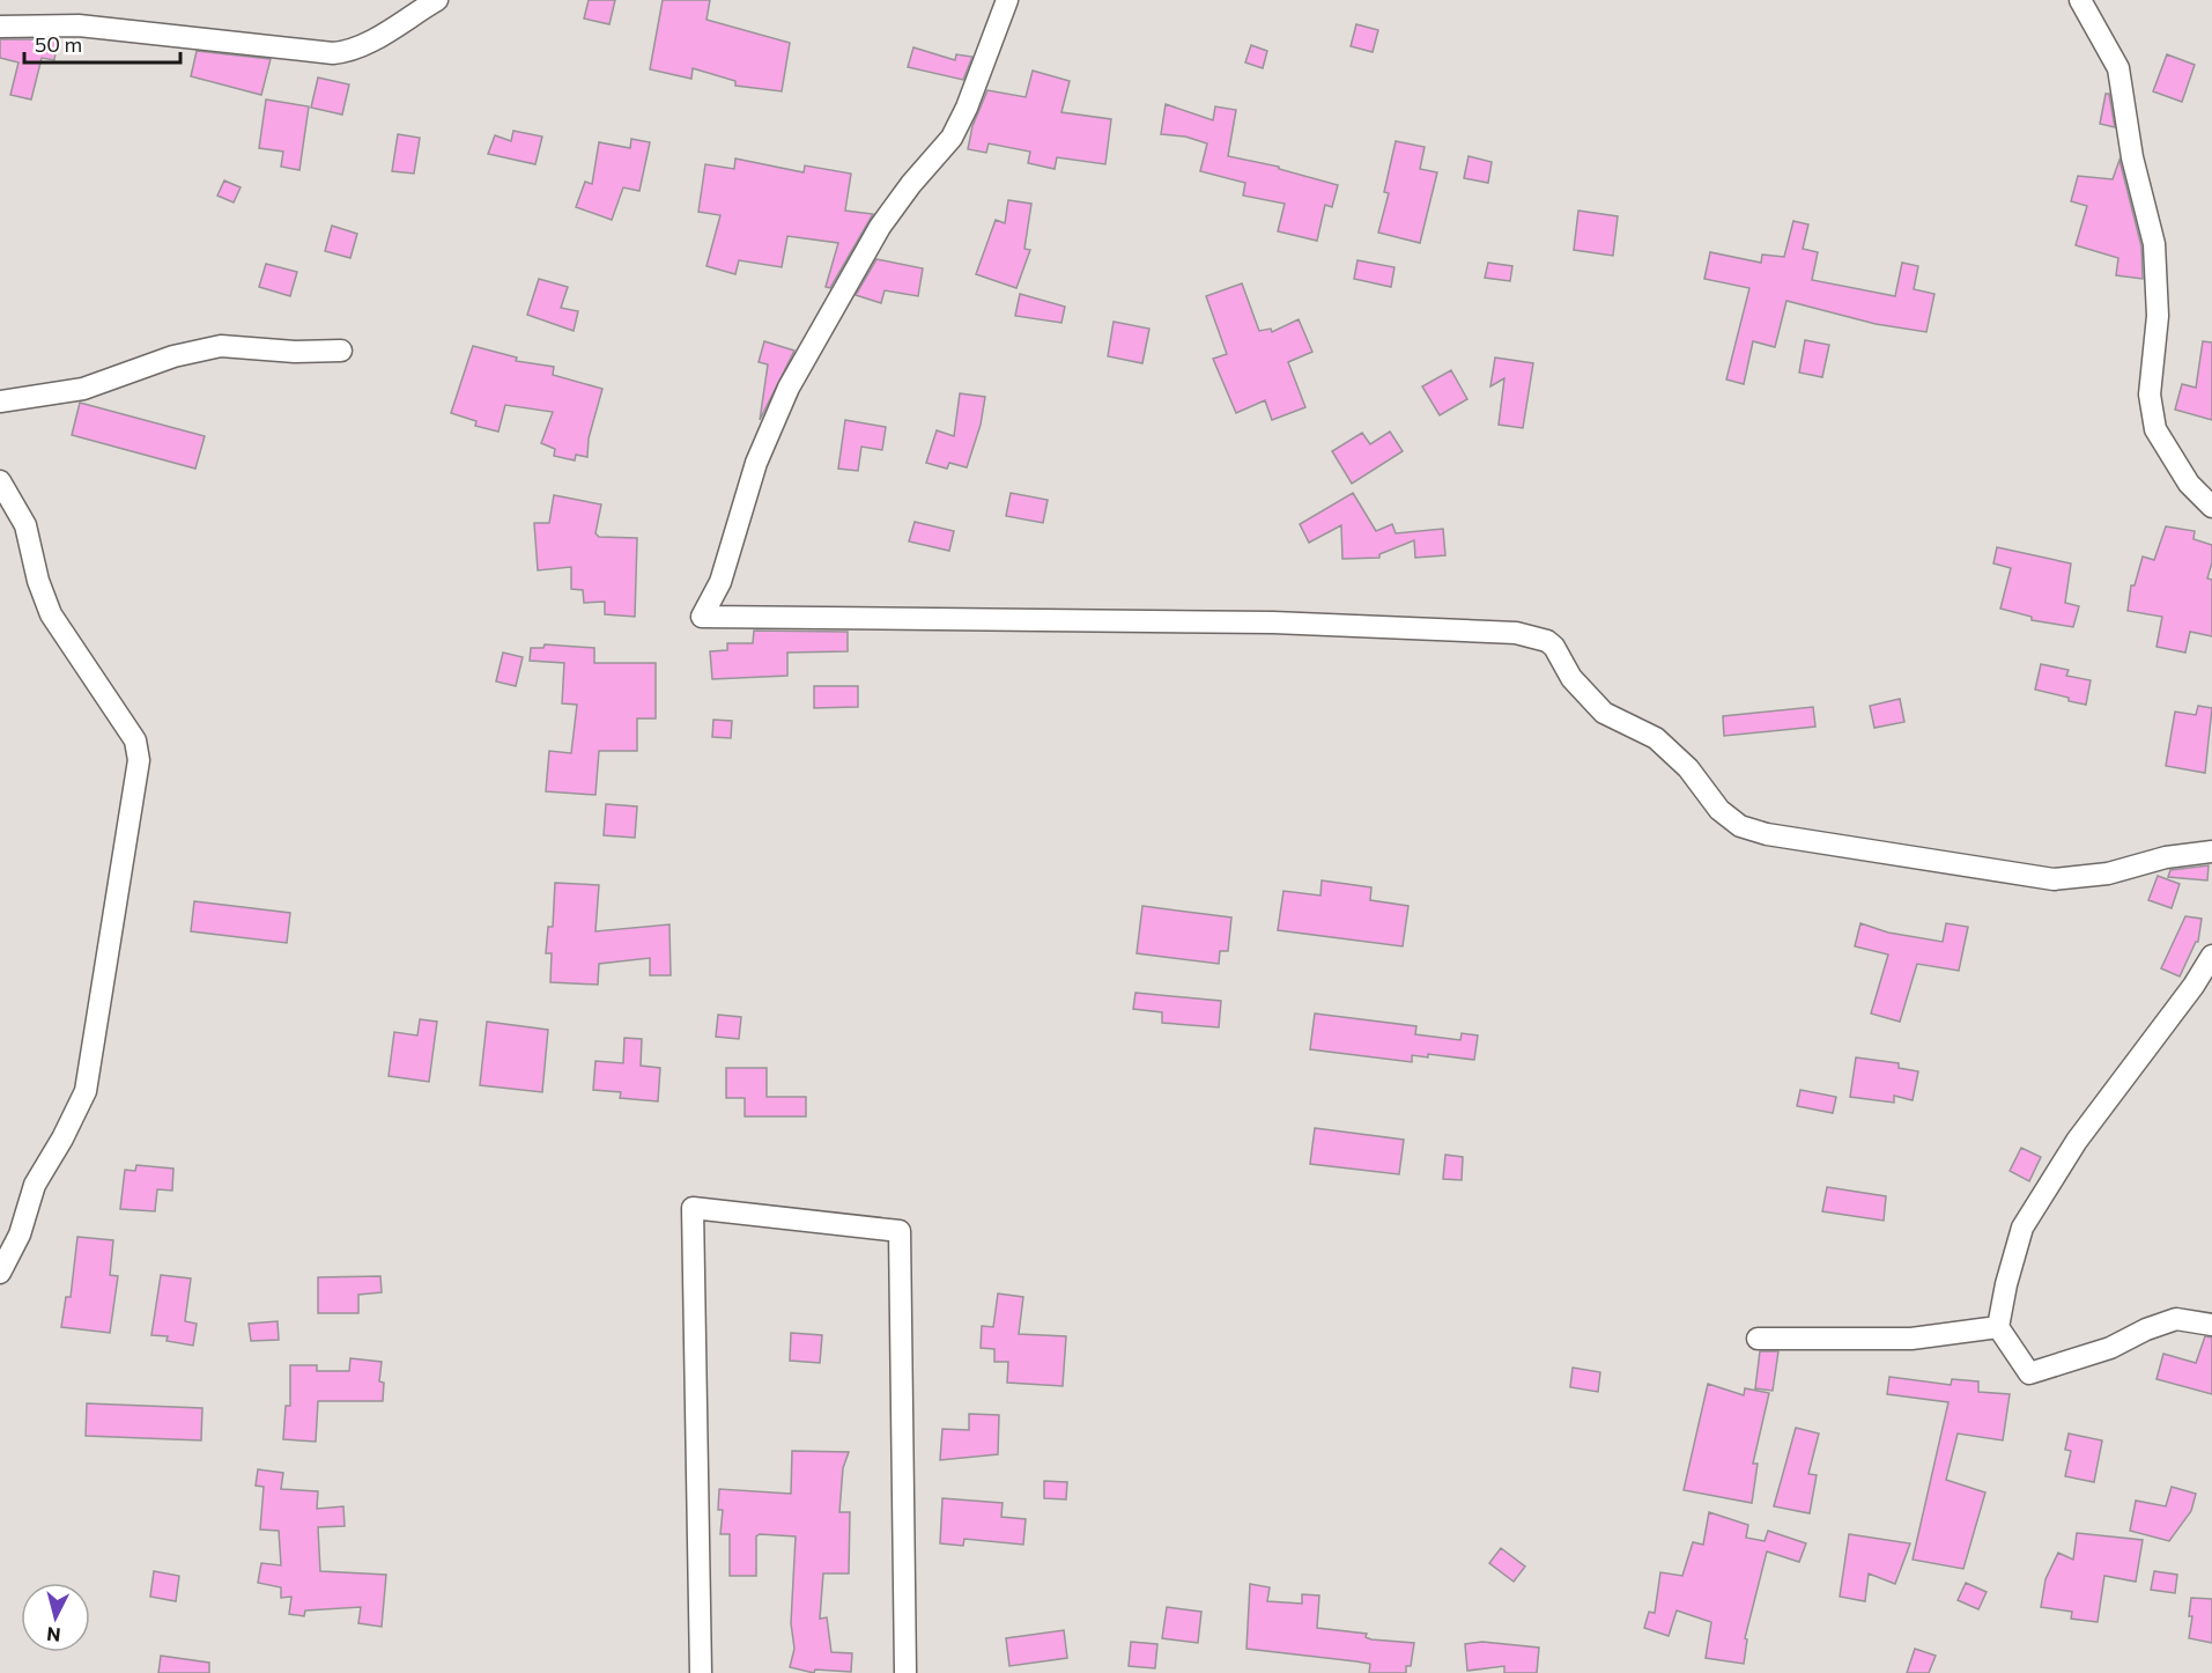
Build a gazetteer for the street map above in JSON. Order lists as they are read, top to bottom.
{
  "scale_bar": "50 m",
  "north": "bottom"
}
